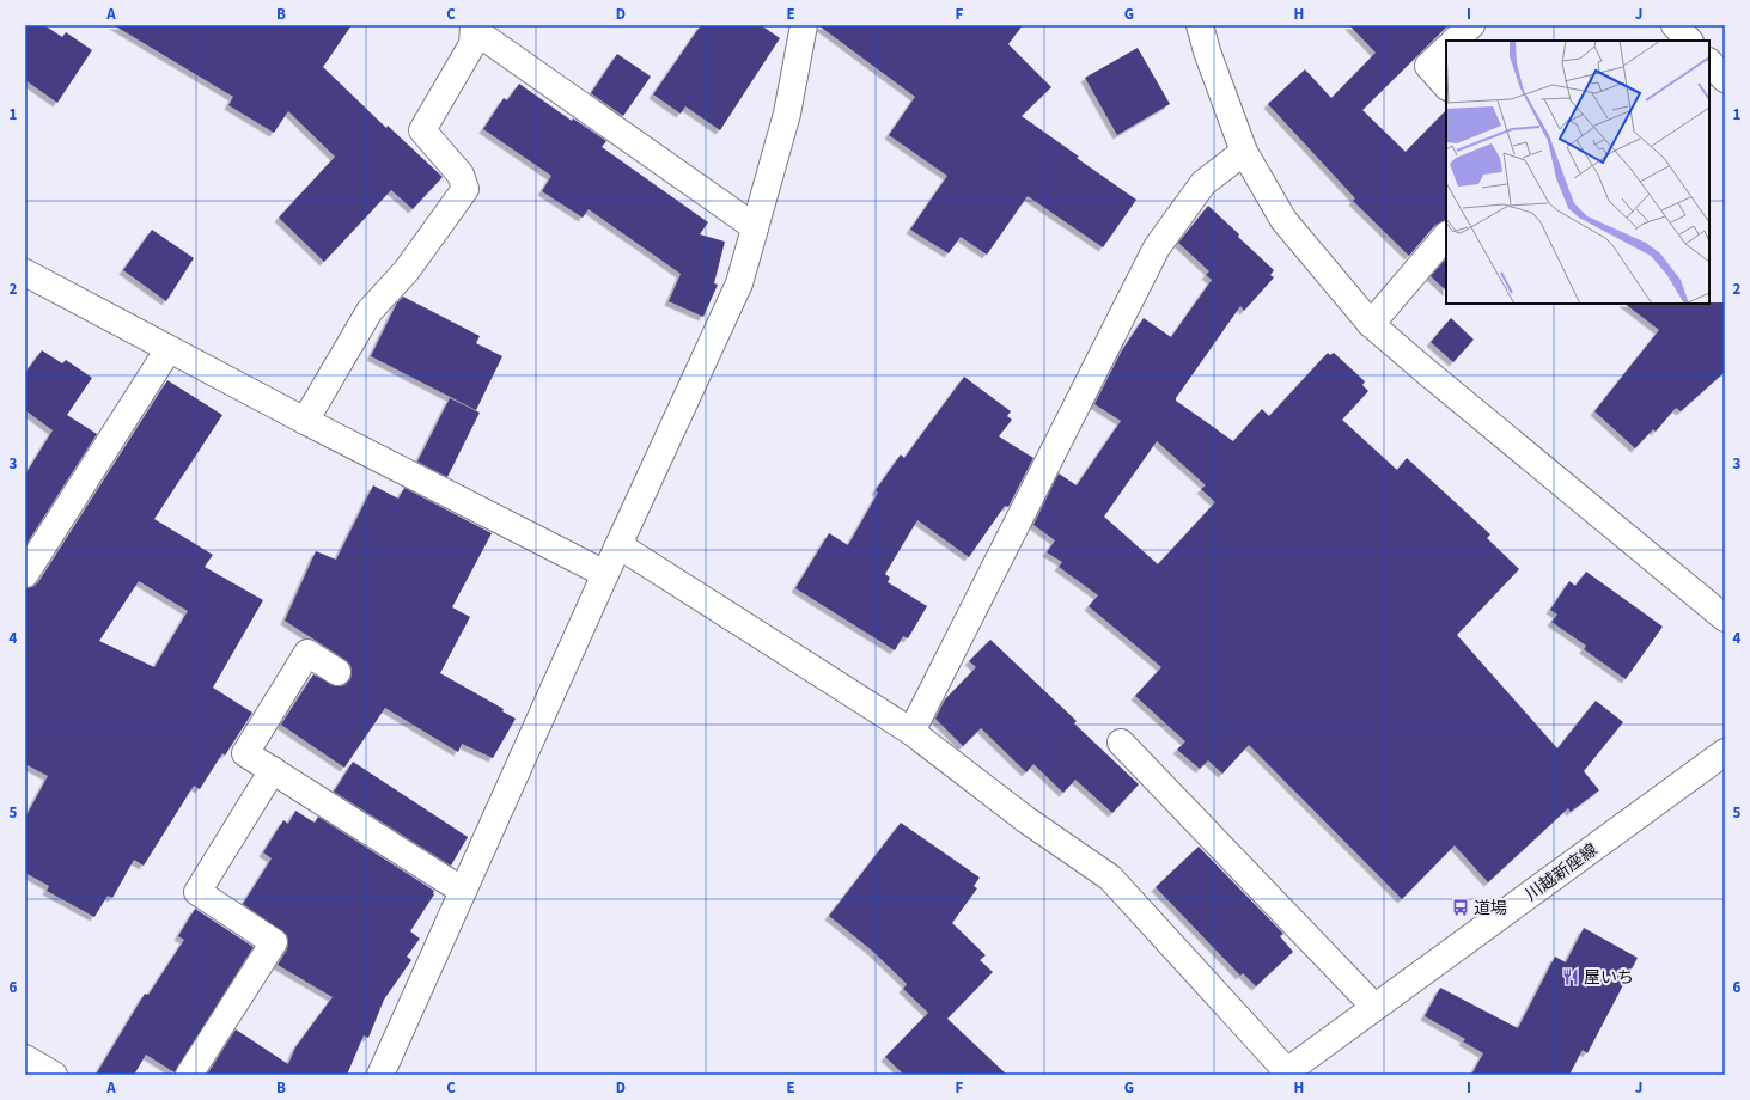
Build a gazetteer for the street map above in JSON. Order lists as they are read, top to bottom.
{
  "streets": {
    "street": ["川越新座線"]
  },
  "places": {
    "bus stop": ["道場"],
    "restaurant": ["屋いち"]
  },
  "grid": {
    "columns": [
      "A",
      "B",
      "C",
      "D",
      "E",
      "F",
      "G",
      "H",
      "I",
      "J"
    ],
    "rows": [
      "1",
      "2",
      "3",
      "4",
      "5",
      "6"
    ]
  }
}
